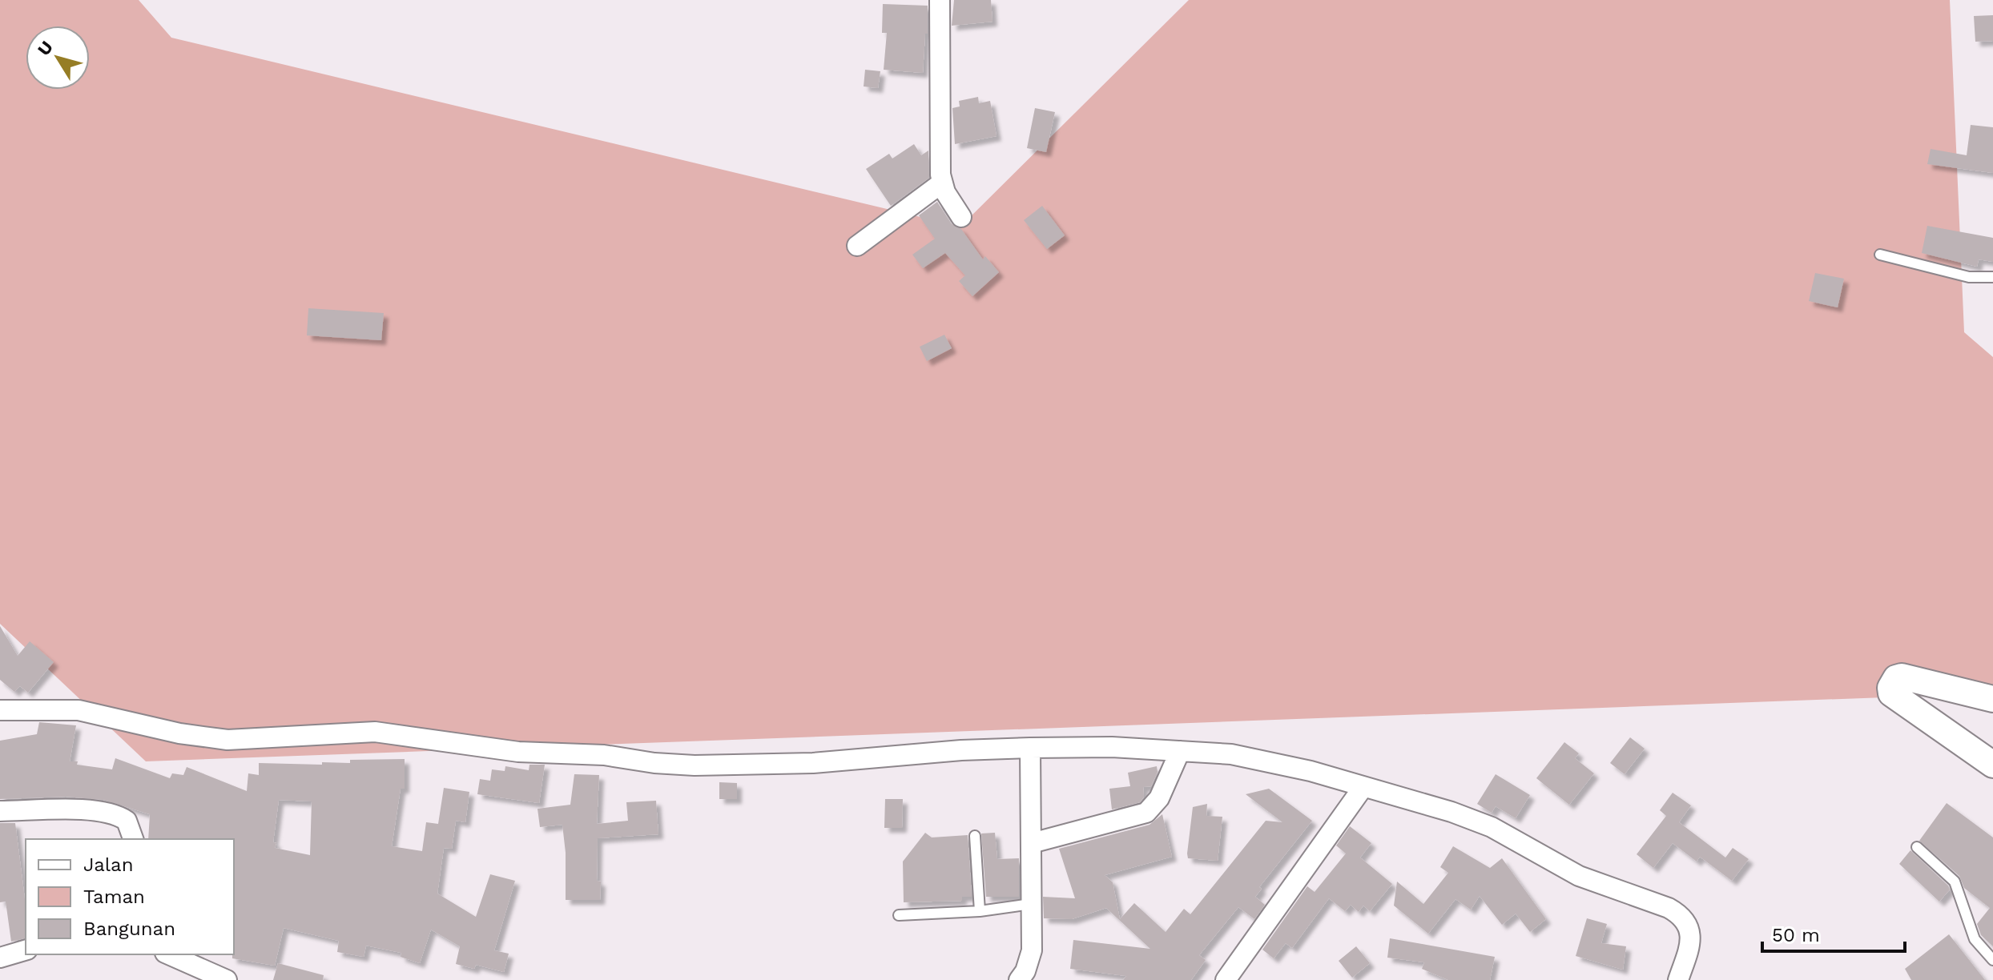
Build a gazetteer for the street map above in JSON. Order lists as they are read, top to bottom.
{
  "legend": ["Jalan", "Taman", "Bangunan"],
  "scale_bar": "50 m",
  "north": "top left"
}
